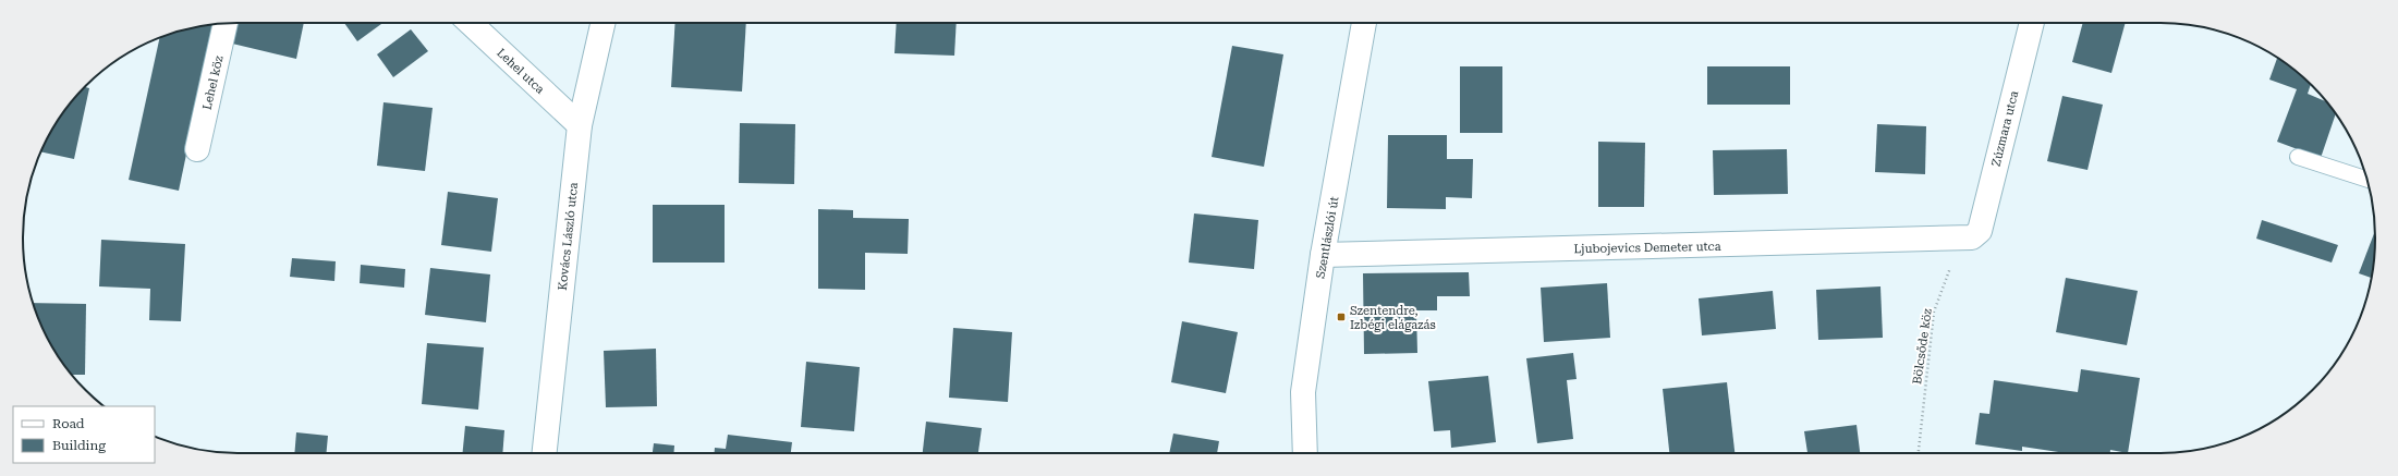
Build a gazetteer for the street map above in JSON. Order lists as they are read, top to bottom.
{
  "streets": {
    "street": [
      "Lehel utca",
      "Lehel köz",
      "Zúzmara utca",
      "Kovács László utca",
      "Szentlászlói út",
      "Ljubojevics Demeter utca"
    ],
    "path": ["Bölcsőde köz"]
  },
  "crossings": [
    ["Lehel utca", "Kovács László utca"],
    ["Zúzmara utca", "Ljubojevics Demeter utca"],
    ["Zúzmara utca", "Bölcsőde köz"],
    ["Szentlászlói út", "Ljubojevics Demeter utca"],
    ["Ljubojevics Demeter utca", "Bölcsőde köz"]
  ],
  "places": {
    "transit": ["Szentendre, Izbégi elágazás"]
  },
  "legend": ["Road", "Building"]
}
